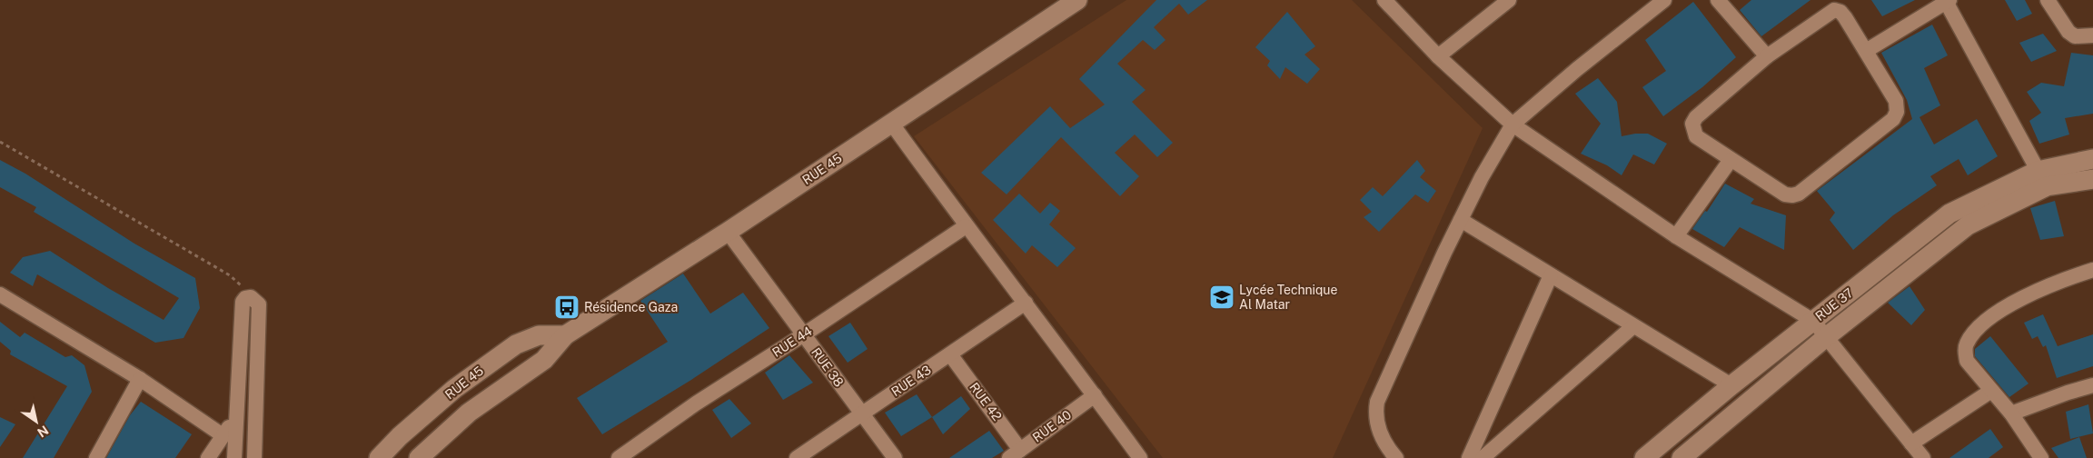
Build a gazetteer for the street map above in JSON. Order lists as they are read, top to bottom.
{
  "streets": {
    "street": [
      "RUE 45",
      "RUE 37",
      "RUE 44",
      "RUE 38",
      "RUE 43",
      "RUE 42",
      "RUE 40"
    ]
  },
  "crossings": [
    ["RUE 45", "RUE 38"],
    ["RUE 44", "RUE 38"],
    ["RUE 38", "RUE 43"],
    ["RUE 43", "RUE 42"],
    ["RUE 42", "RUE 40"]
  ],
  "places": {
    "school or university": ["Lycée Technique Al Matar"],
    "bus stop": ["Résidence Gaza"]
  },
  "north": "bottom right"
}
